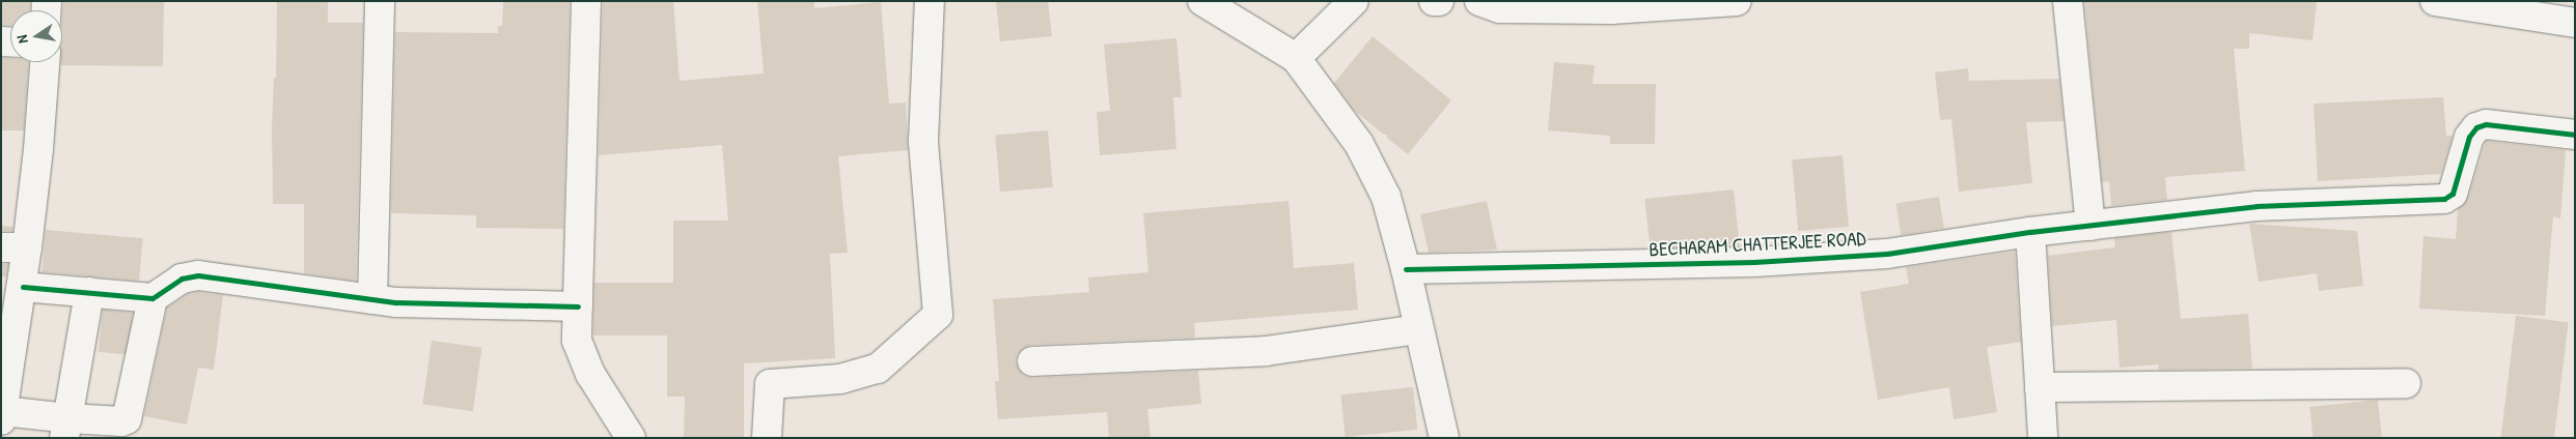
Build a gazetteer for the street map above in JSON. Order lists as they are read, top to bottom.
{
  "streets": {
    "street": ["BECHARAM CHATTERJEE ROAD"]
  },
  "north": "left"
}
